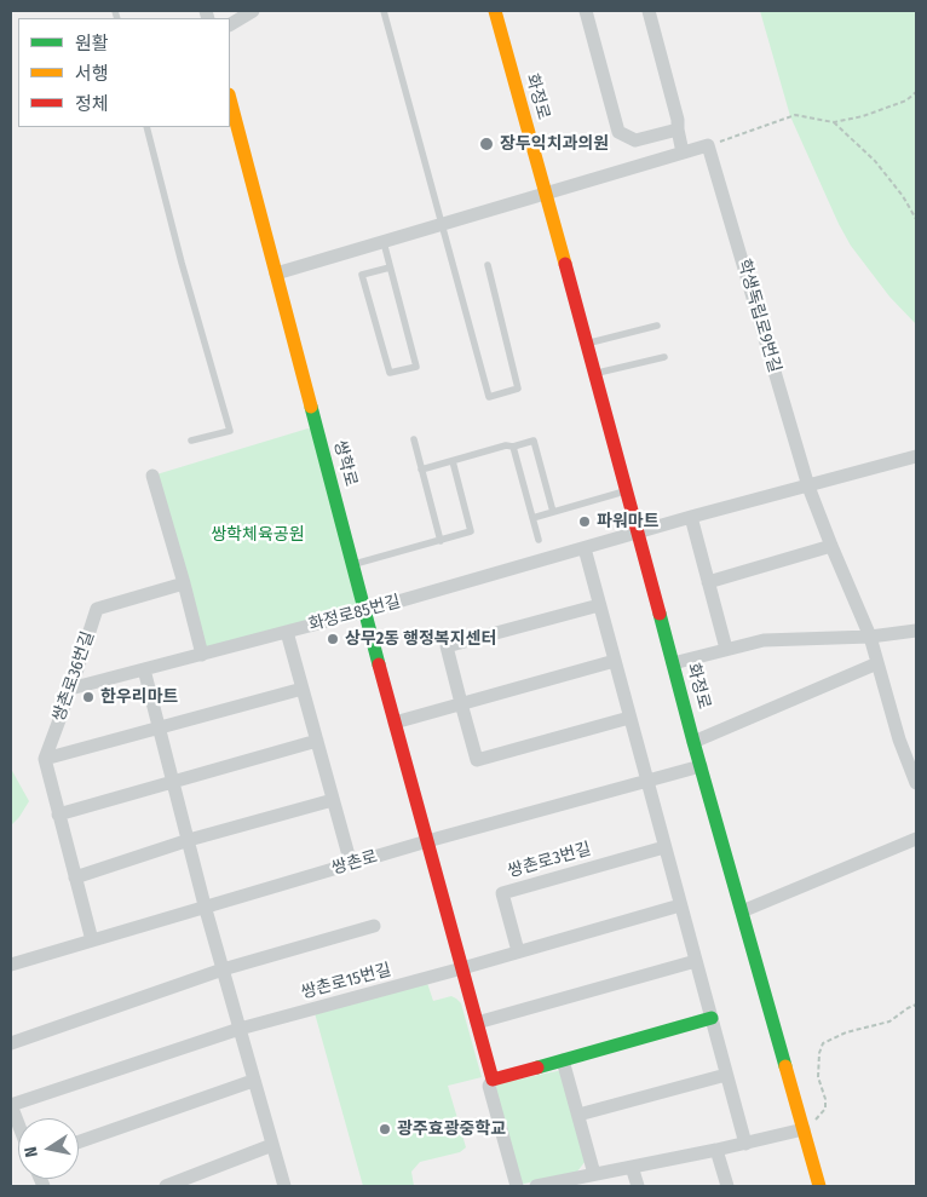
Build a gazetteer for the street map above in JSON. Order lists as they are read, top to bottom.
{
  "streets": {
    "street": [
      "화정로",
      "학생독립로9번길",
      "쌍학로",
      "화정로85번길",
      "쌍촌로36번길",
      "쌍촌로3번길",
      "쌍촌로",
      "쌍촌로15번길"
    ]
  },
  "crossings": [
    ["화정로", "화정로85번길"],
    ["화정로", "쌍촌로"],
    ["학생독립로9번길", "화정로85번길"],
    ["쌍학로", "화정로85번길"],
    ["쌍학로", "쌍촌로"],
    ["화정로85번길", "쌍촌로36번길"]
  ],
  "parks": ["쌍학체육공원"],
  "places": [
    "장두익치과의원",
    "파워마트",
    "상무2동 행정복지센터",
    "한우리마트",
    "광주효광중학교"
  ],
  "legend": ["원활", "서행", "정체"],
  "north": "left"
}
